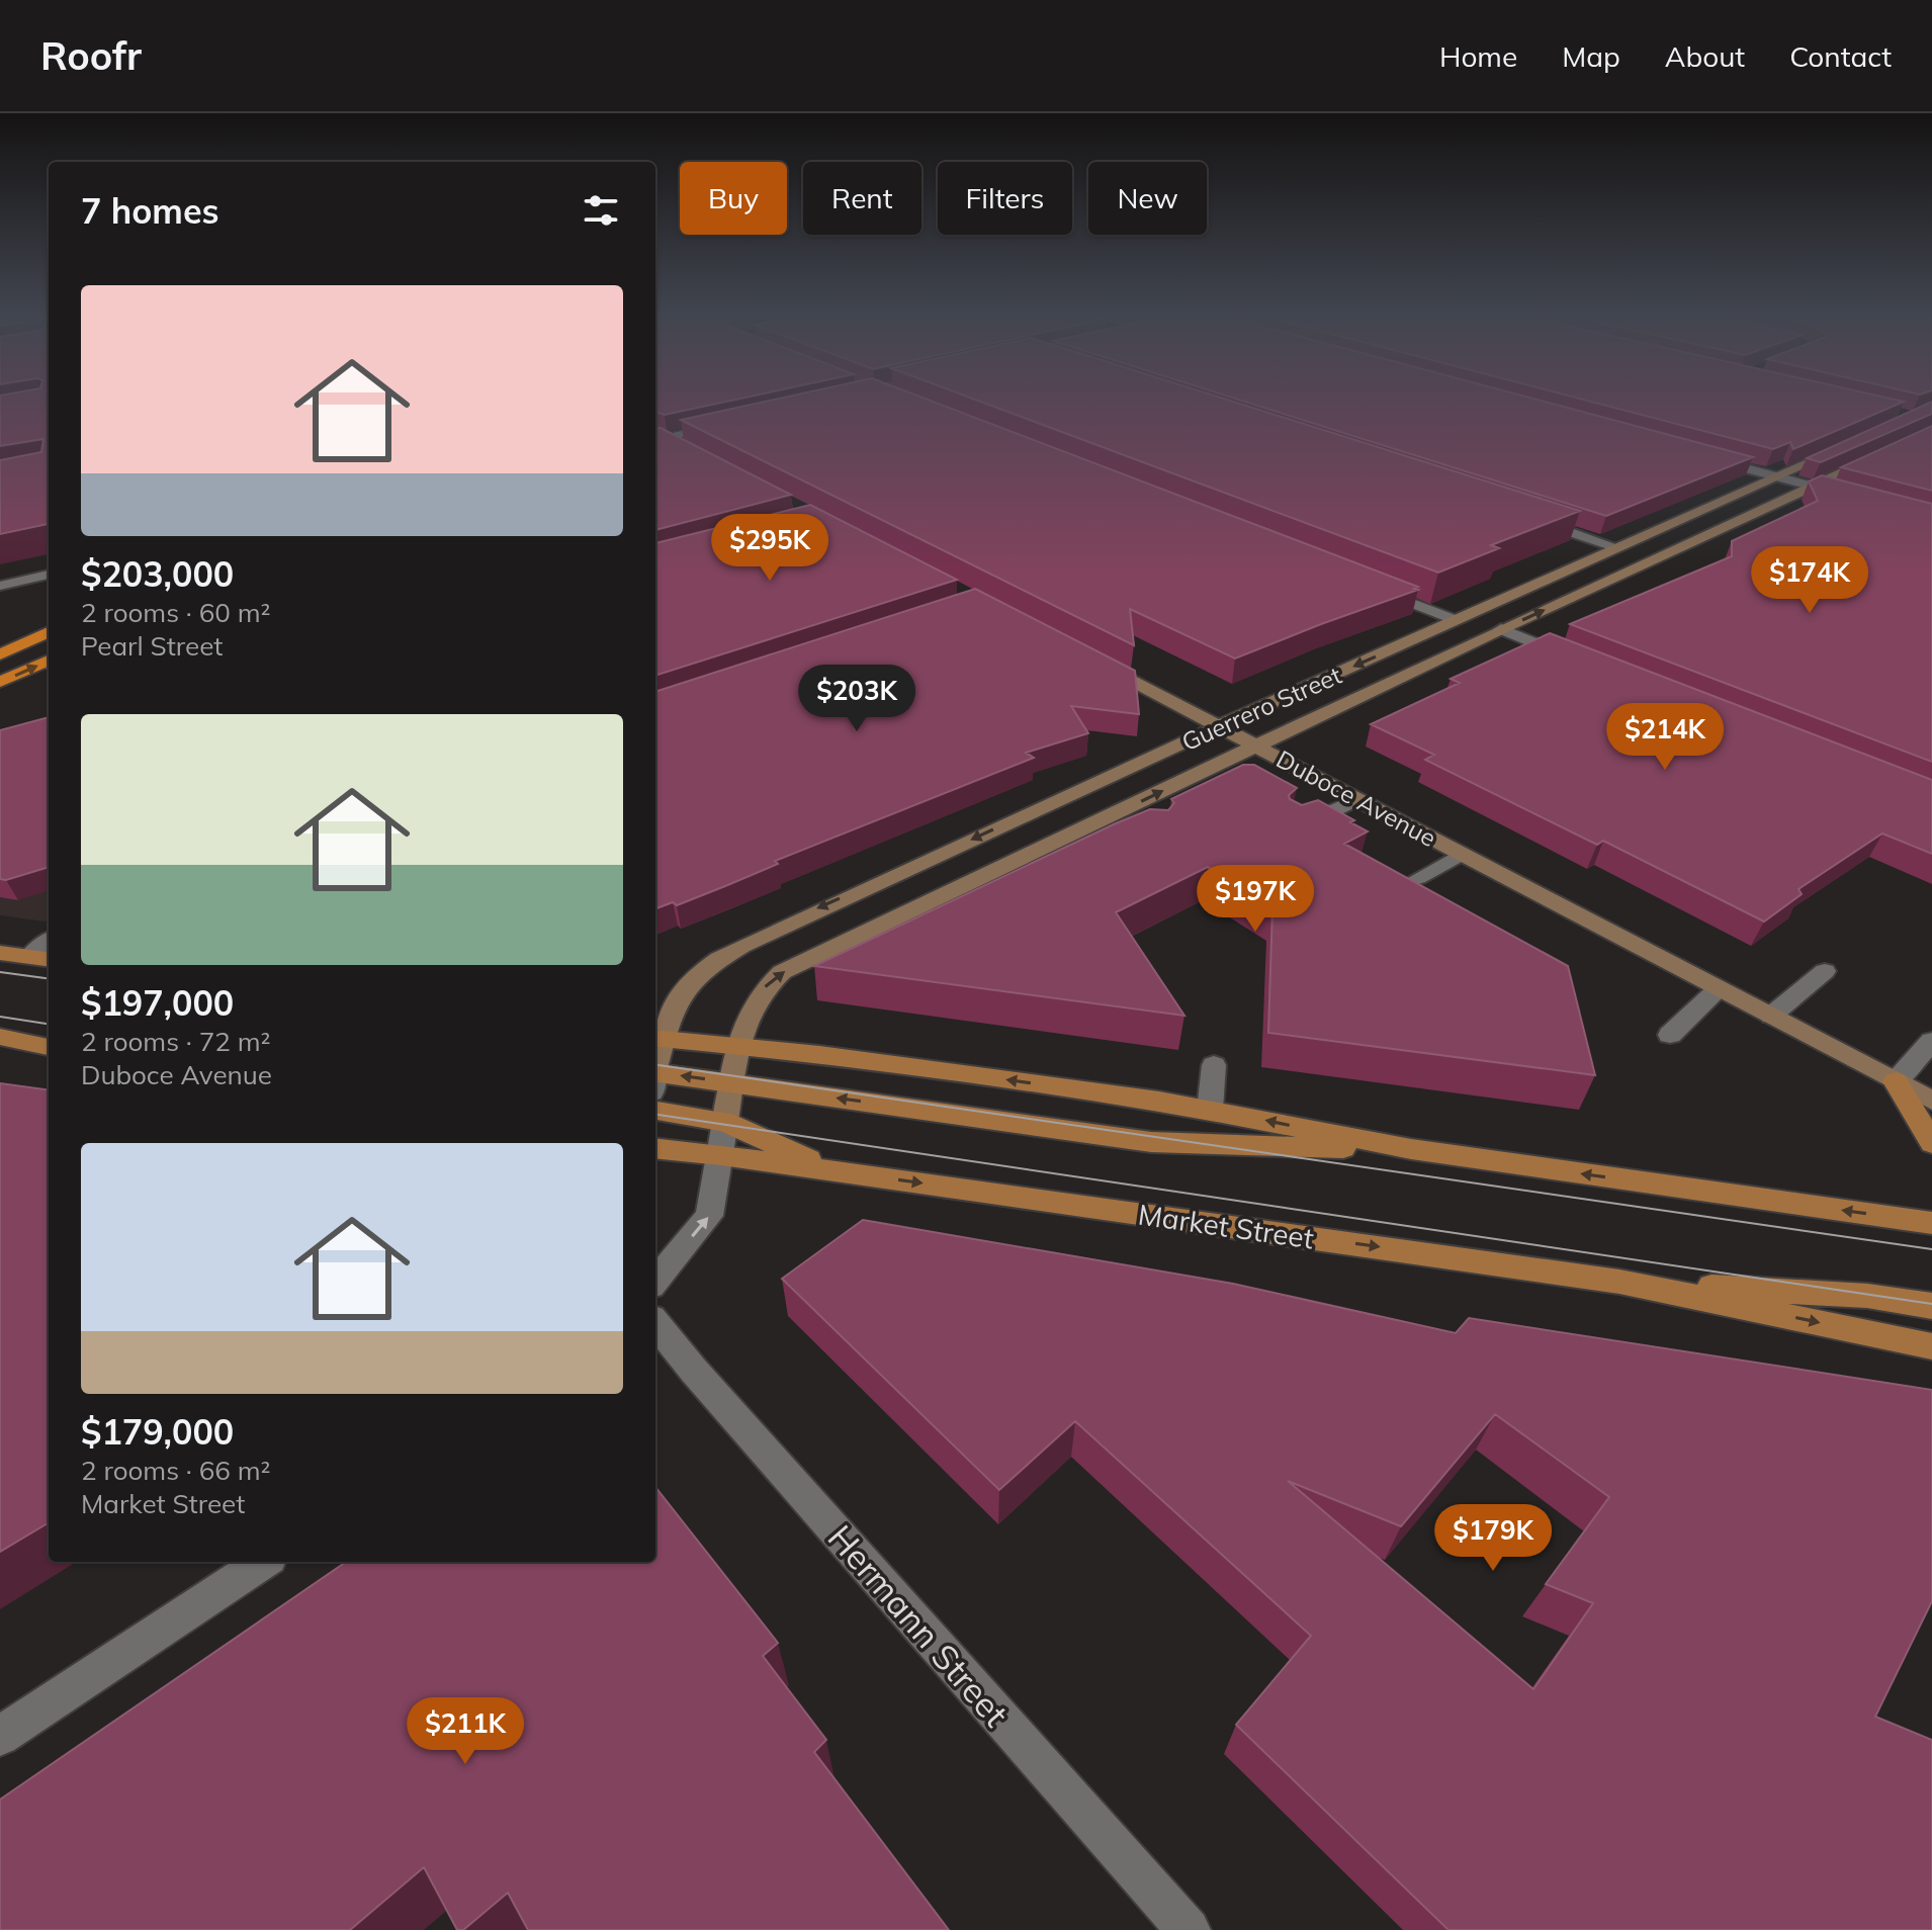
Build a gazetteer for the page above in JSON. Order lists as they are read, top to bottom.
{
  "streets": {
    "main road": ["Guerrero Street", "Duboce Avenue", "Market Street"],
    "street": ["Hermann Street"]
  },
  "crossings": [
    ["Guerrero Street", "Duboce Avenue"],
    ["Guerrero Street", "Market Street"]
  ],
  "page": {
    "header": "Roofr",
    "nav": [
      "Home",
      "Map",
      "About",
      "Contact"
    ],
    "chip": [
      "Buy",
      "Rent",
      "Filters",
      "New"
    ],
    "heading": "7 homes",
    "list": [
      {
        "name": "$203,000",
        "note": "2 rooms · 60 m² · Pearl Street"
      },
      {
        "name": "$197,000",
        "note": "2 rooms · 72 m² · Duboce Avenue"
      },
      {
        "name": "$179,000",
        "note": "2 rooms · 66 m² · Market Street"
      }
    ],
    "price": [
      "$295K",
      "$174K",
      "$203K",
      "$214K",
      "$197K",
      "$179K",
      "$211K"
    ]
  }
}
